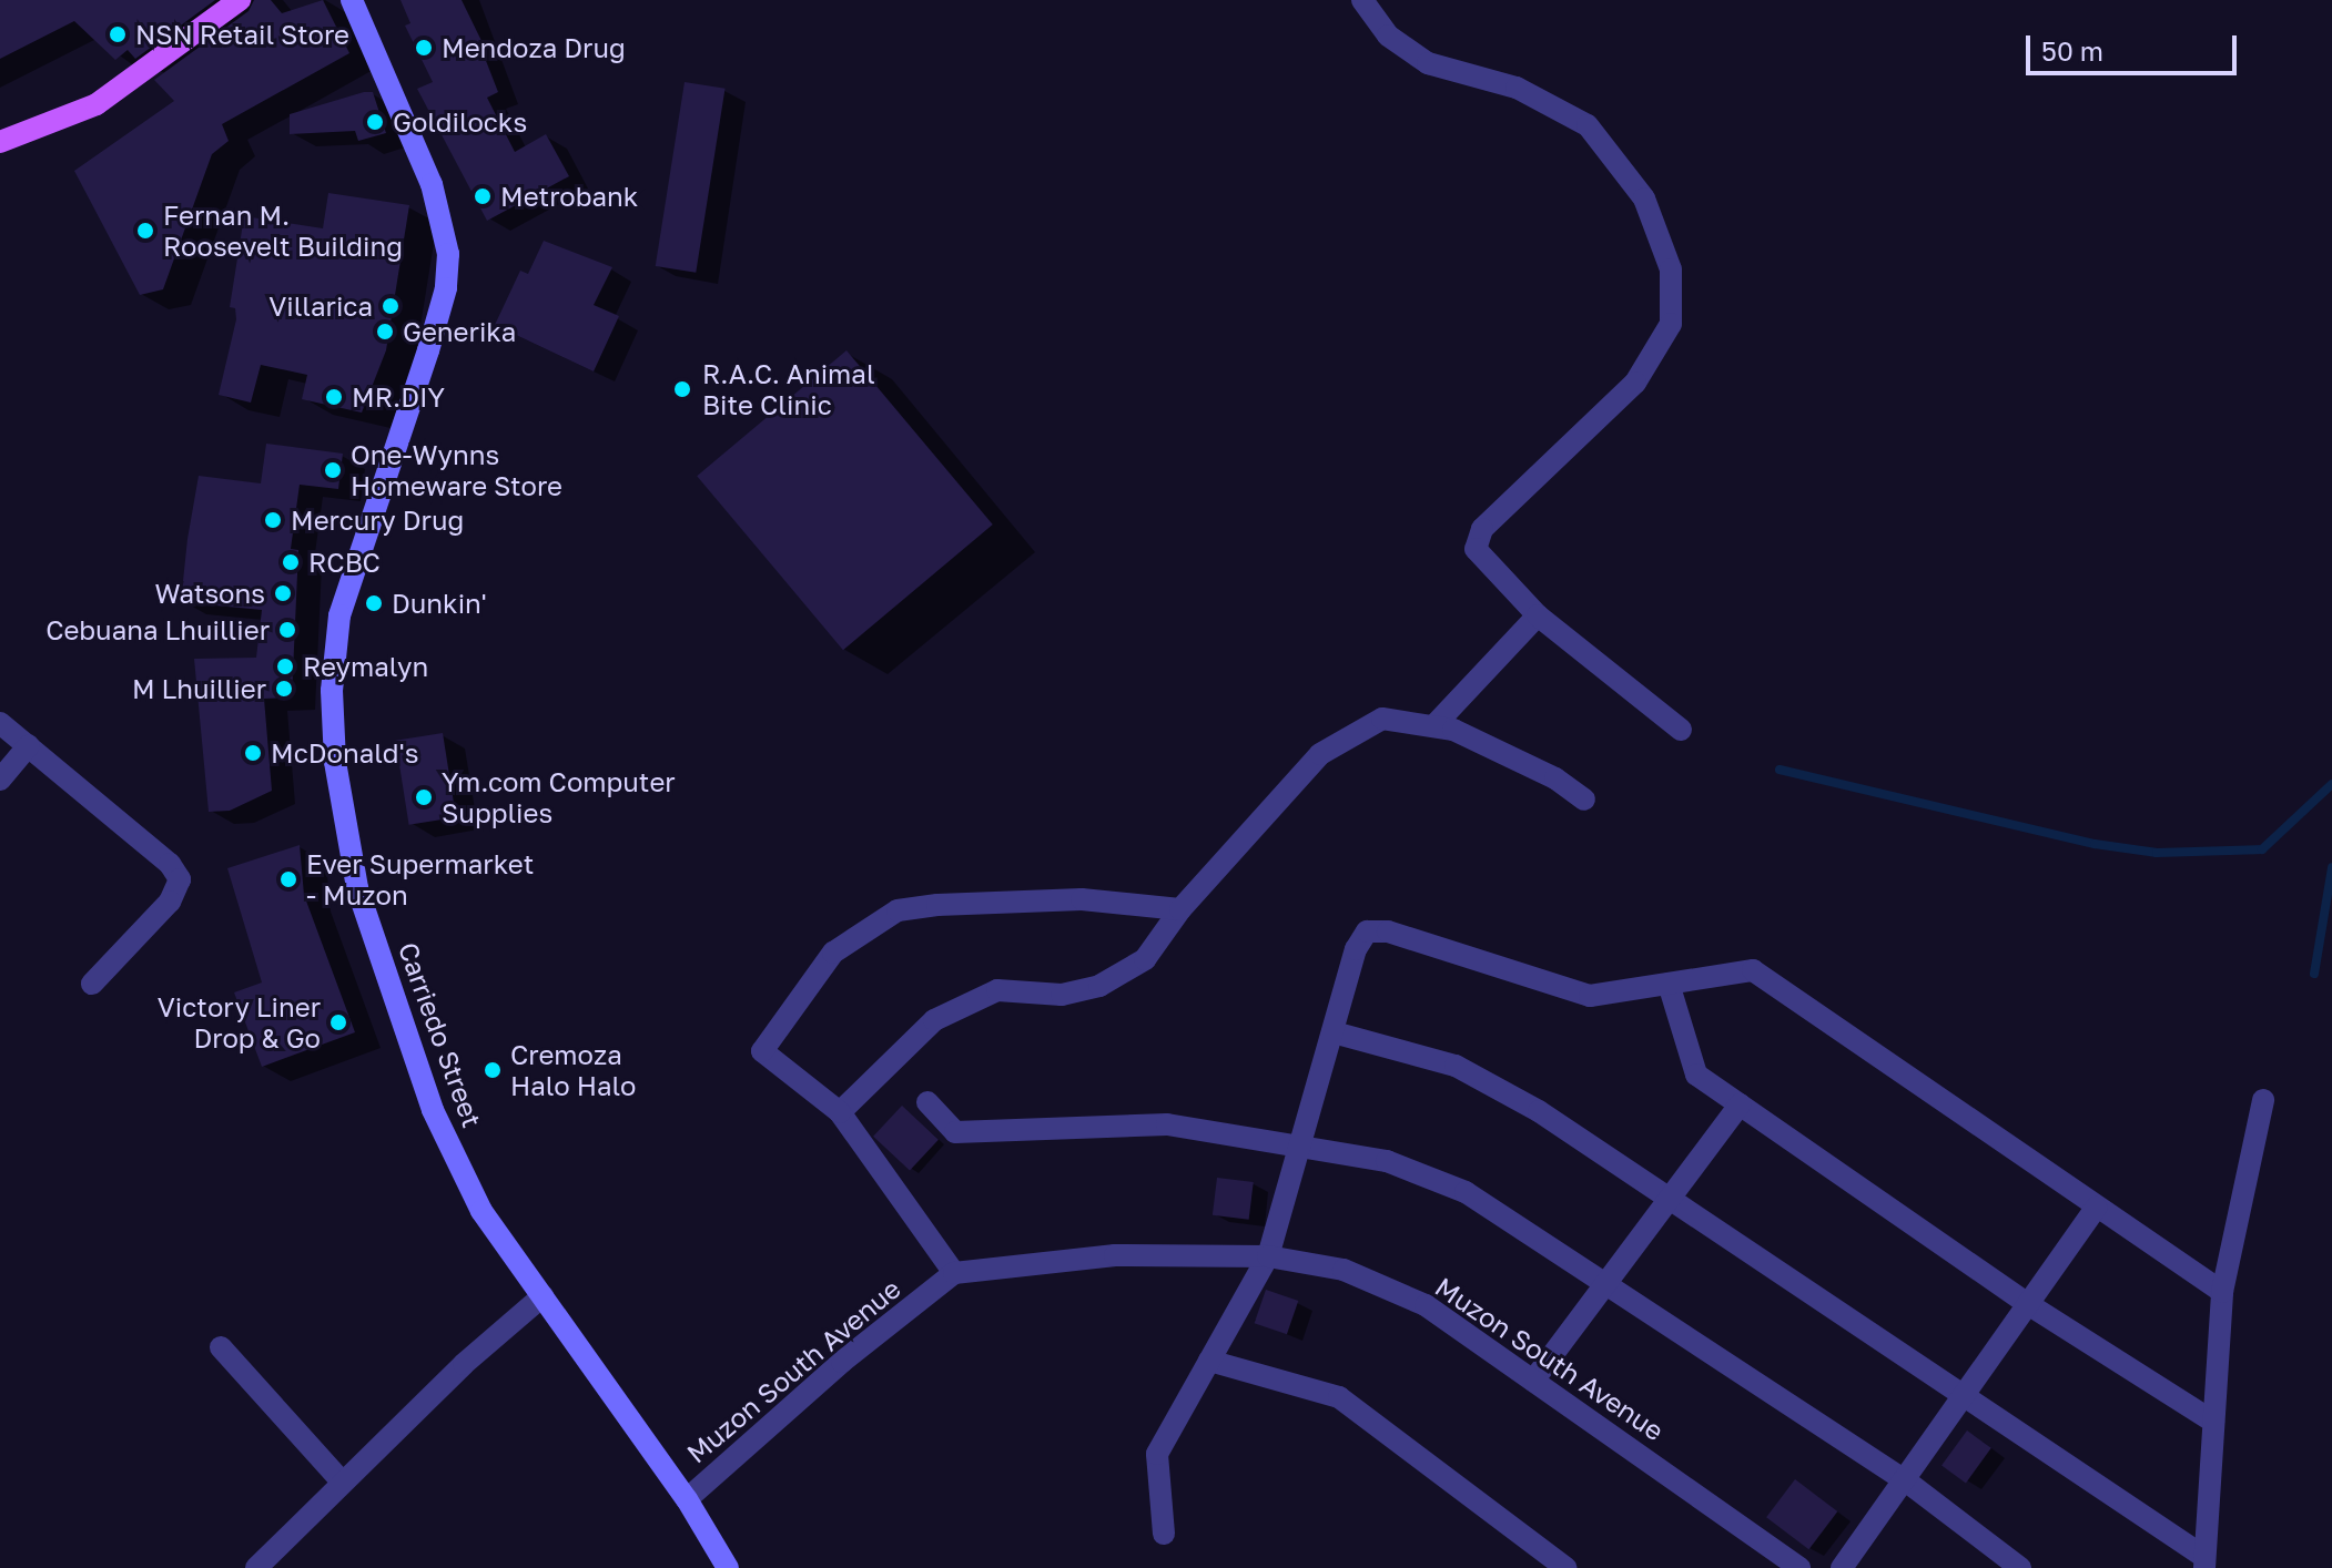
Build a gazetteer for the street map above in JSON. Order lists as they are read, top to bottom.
{
  "streets": {
    "main road": ["Carriedo Street"],
    "street": ["Muzon South Avenue"]
  },
  "crossings": [
    ["Carriedo Street", "Muzon South Avenue"]
  ],
  "places": [
    "NSN Retail Store",
    "Mendoza Drug",
    "Goldilocks",
    "Metrobank",
    "Fernan M. Roosevelt Building",
    "Villarica",
    "Generika",
    "R.A.C. Animal Bite Clinic",
    "MR.DIY",
    "One-Wynns Homeware Store",
    "Mercury Drug",
    "RCBC",
    "Watsons",
    "Dunkin'",
    "Cebuana Lhuillier",
    "Reymalyn",
    "M Lhuillier",
    "McDonald's",
    "Ym.com Computer Supplies",
    "Ever Supermarket - Muzon",
    "Victory Liner Drop & Go",
    "Cremoza Halo Halo"
  ],
  "scale_bar": "50 m"
}
